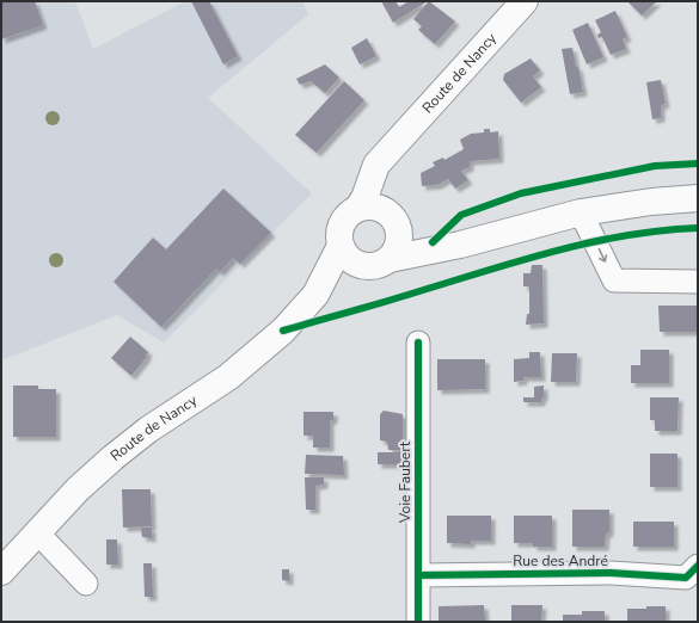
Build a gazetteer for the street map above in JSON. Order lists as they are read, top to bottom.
{
  "streets": {
    "main road": ["Route de Nancy"],
    "street": ["Voie Faubert", "Rue des André"]
  },
  "crossings": [
    ["Voie Faubert", "Rue des André"]
  ]
}
